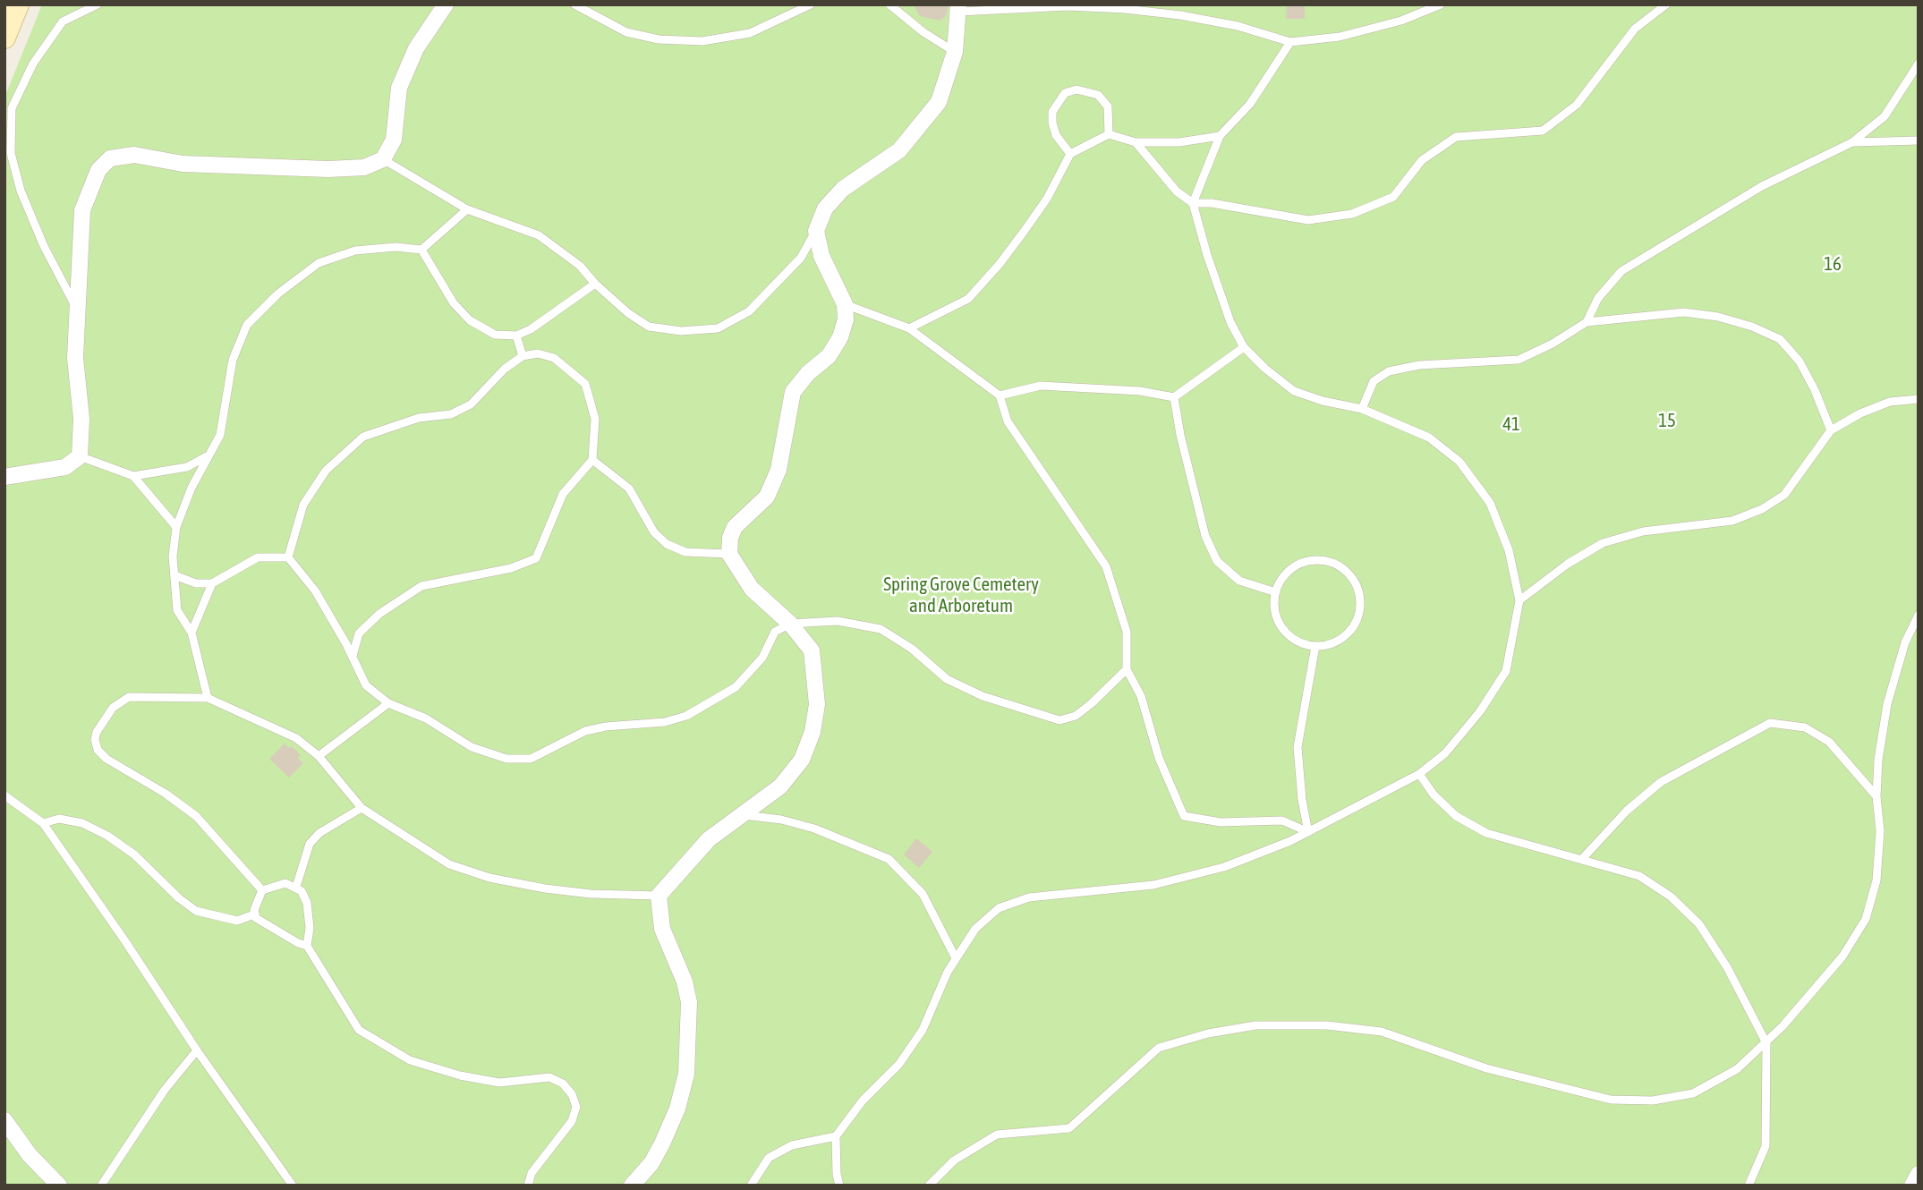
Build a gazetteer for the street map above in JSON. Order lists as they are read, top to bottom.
{
  "parks": [
    "16",
    "15",
    "41",
    "Spring Grove Cemetery and Arboretum"
  ]
}
